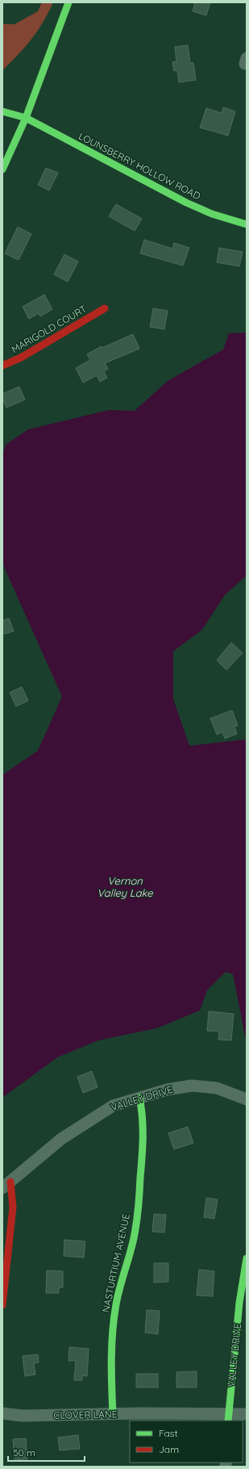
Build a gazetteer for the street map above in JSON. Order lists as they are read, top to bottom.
{
  "streets": {
    "street": [
      "LOUNSBERRY HOLLOW ROAD",
      "MARIGOLD COURT",
      "VALLEY DRIVE",
      "NASTURTIUM AVENUE",
      "CLOVER LANE"
    ]
  },
  "crossings": [
    ["VALLEY DRIVE", "NASTURTIUM AVENUE"],
    ["VALLEY DRIVE", "CLOVER LANE"],
    ["NASTURTIUM AVENUE", "CLOVER LANE"]
  ],
  "water": ["Vernon Valley Lake"],
  "legend": ["Fast", "Jam"],
  "scale_bar": "50 m"
}
